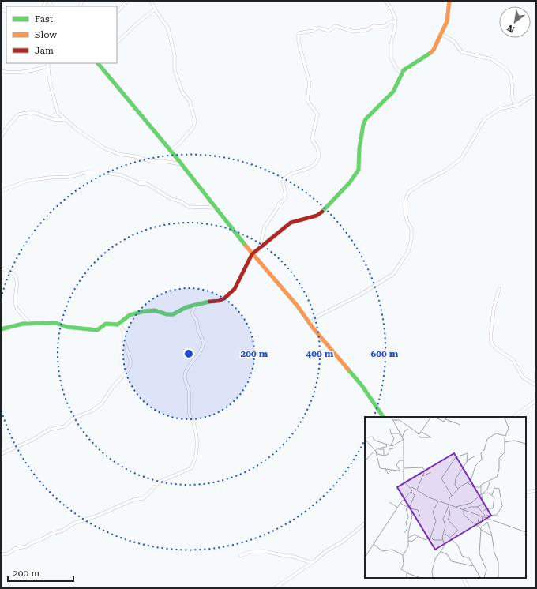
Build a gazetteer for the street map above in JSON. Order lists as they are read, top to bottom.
{
  "legend": ["Fast", "Slow", "Jam"],
  "scale_bar": "200 m",
  "north": "bottom left",
  "rings": ["200 m", "400 m", "600 m"]
}
